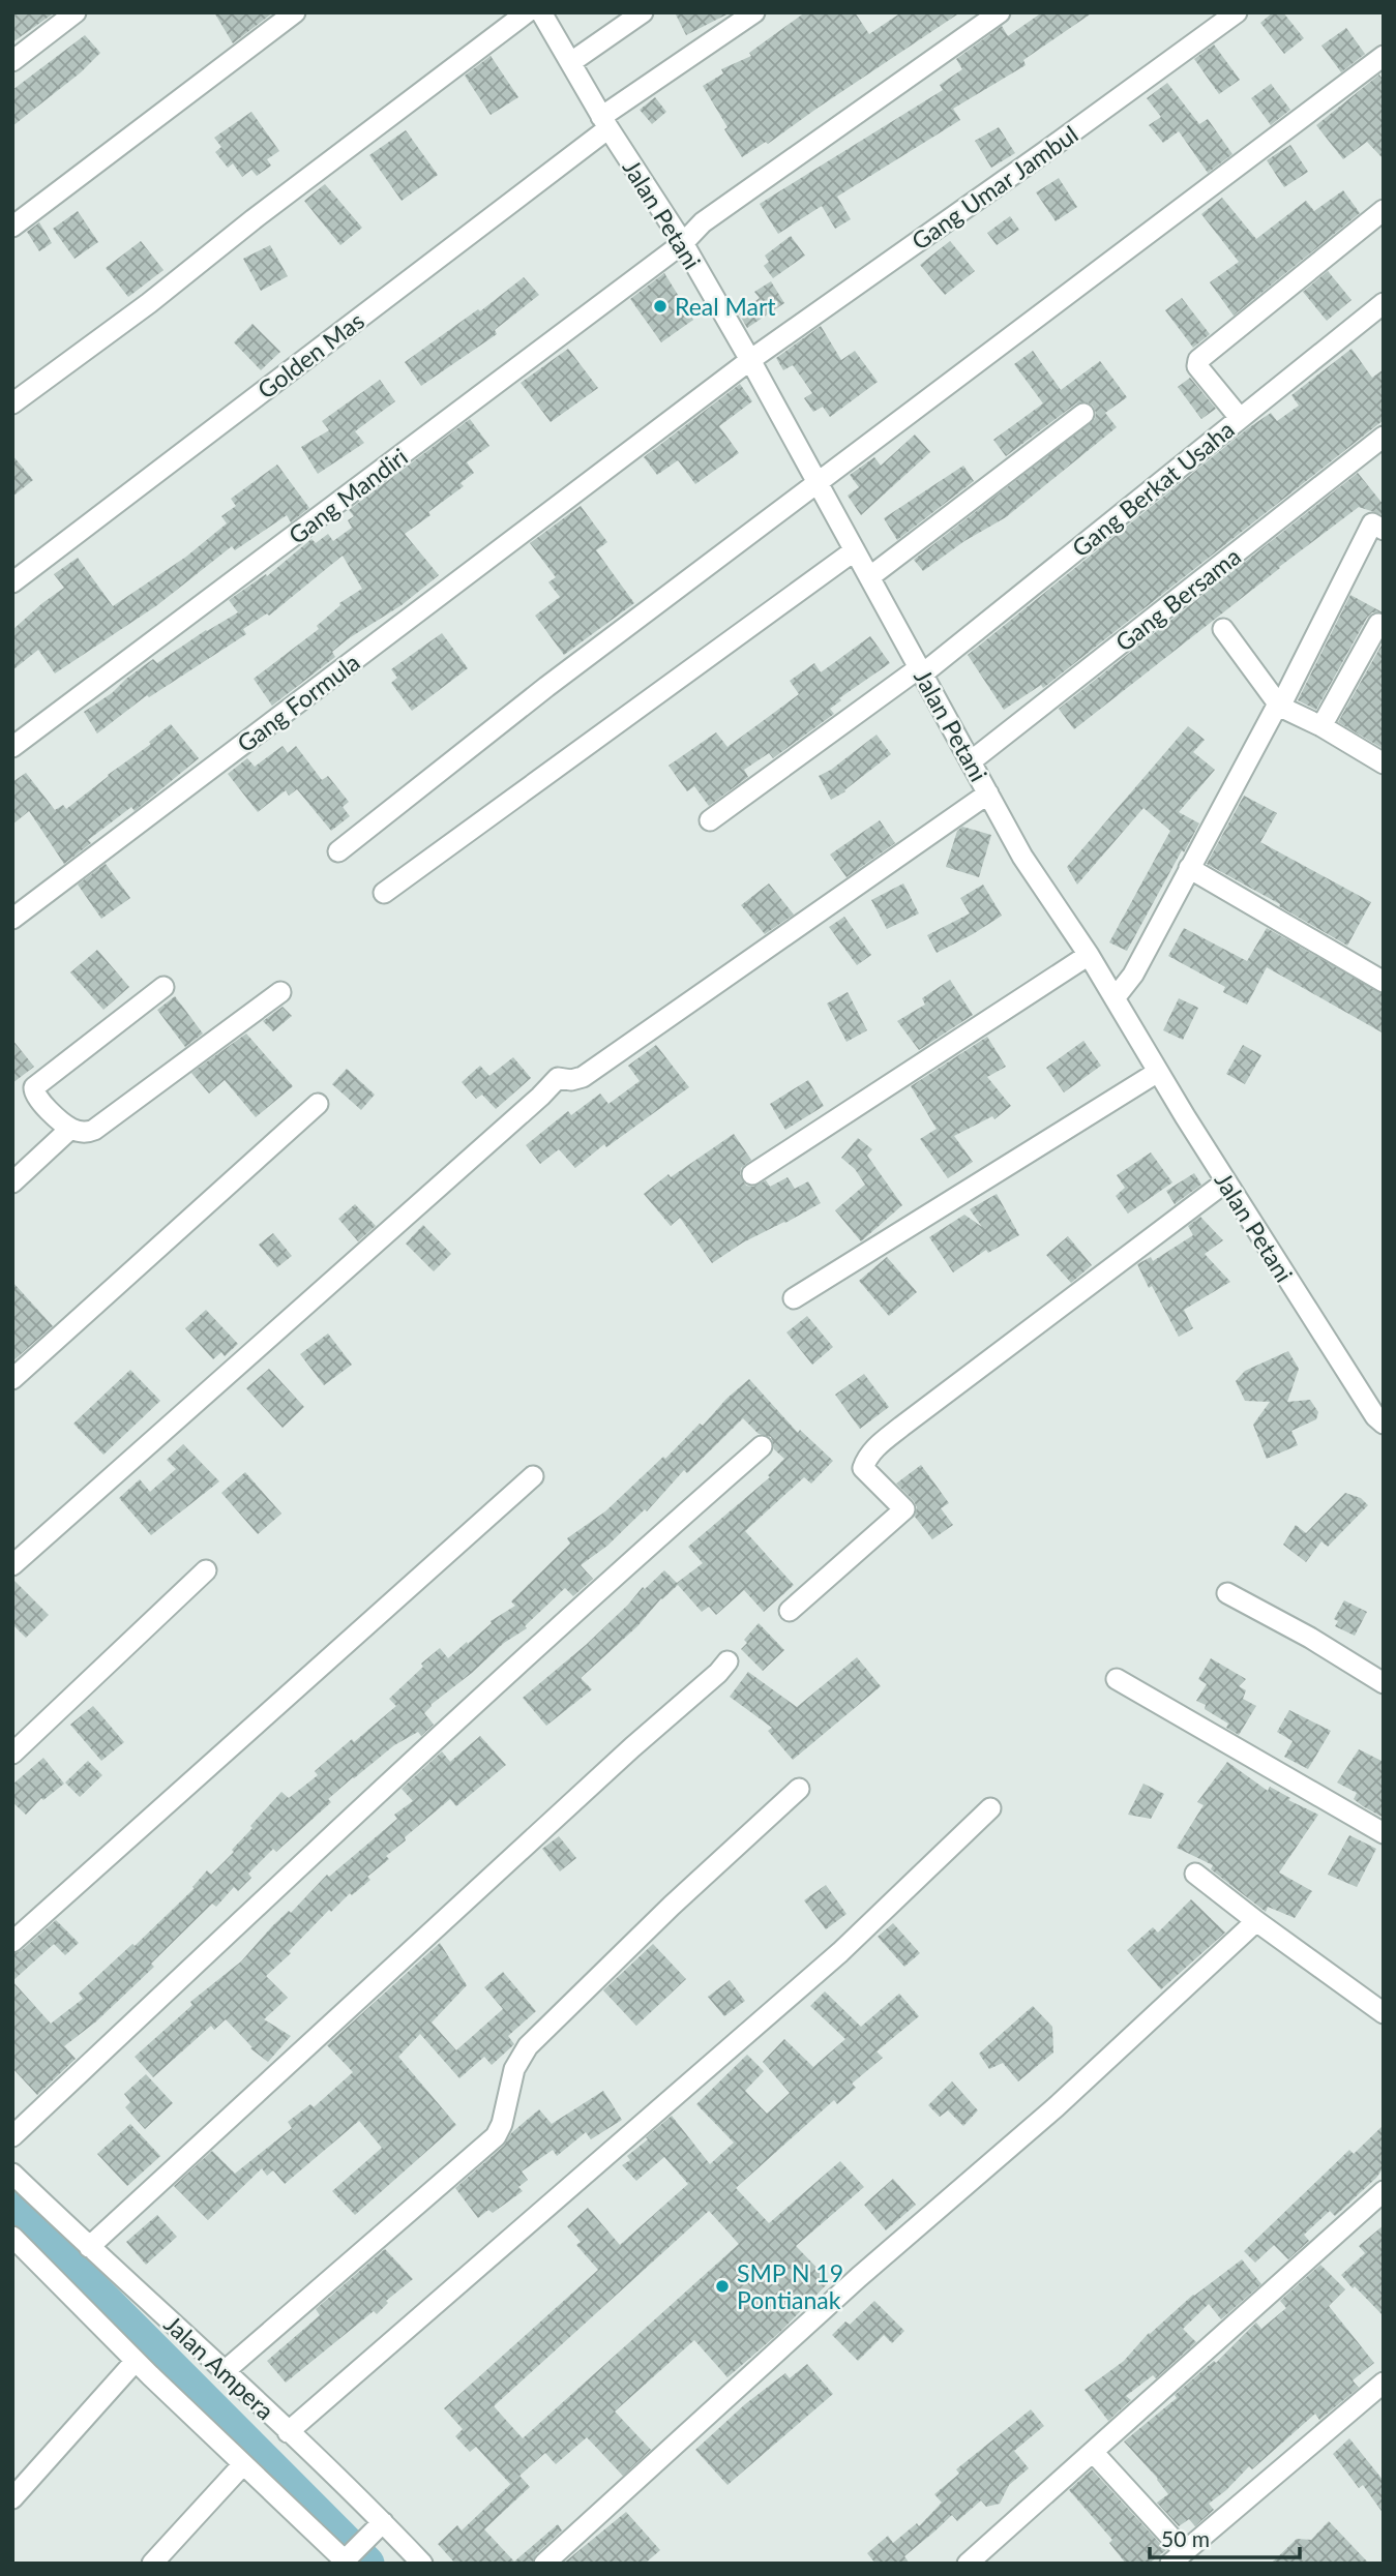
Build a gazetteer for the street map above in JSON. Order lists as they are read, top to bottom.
{
  "streets": {
    "street": [
      "Gang Umar Jambul",
      "Jalan Petani",
      "Golden Mas",
      "Gang Berkat Usaha",
      "Gang Mandiri",
      "Gang Bersama",
      "Gang Formula",
      "Jalan Ampera"
    ]
  },
  "crossings": [
    ["Gang Umar Jambul", "Jalan Petani"],
    ["Gang Umar Jambul", "Gang Formula"],
    ["Jalan Petani", "Golden Mas"],
    ["Jalan Petani", "Gang Berkat Usaha"],
    ["Jalan Petani", "Gang Mandiri"],
    ["Jalan Petani", "Gang Bersama"]
  ],
  "places": ["Real Mart", "SMP N 19 Pontianak"],
  "scale_bar": "50 m"
}
